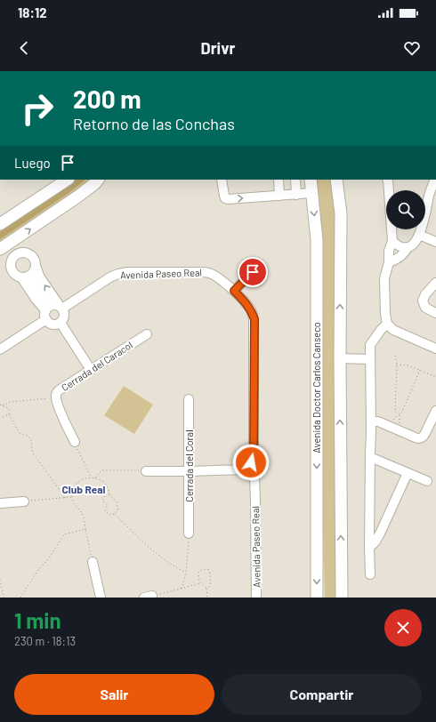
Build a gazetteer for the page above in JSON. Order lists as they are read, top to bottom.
{
  "streets": {
    "main road": ["Avenida Doctor Carlos Canseco"],
    "street": ["Avenida Paseo Real", "Cerrada del Caracol", "Cerrada del Coral"]
  },
  "districts": ["Club Real"],
  "page": {
    "status": "18:12",
    "header": "Drivr",
    "turn": ["200 m", "Retorno de las Conchas"],
    "then": "Luego",
    "heading": ["1 min", "230 m · 18:13"],
    "buttons": ["Salir", "Compartir"]
  }
}
